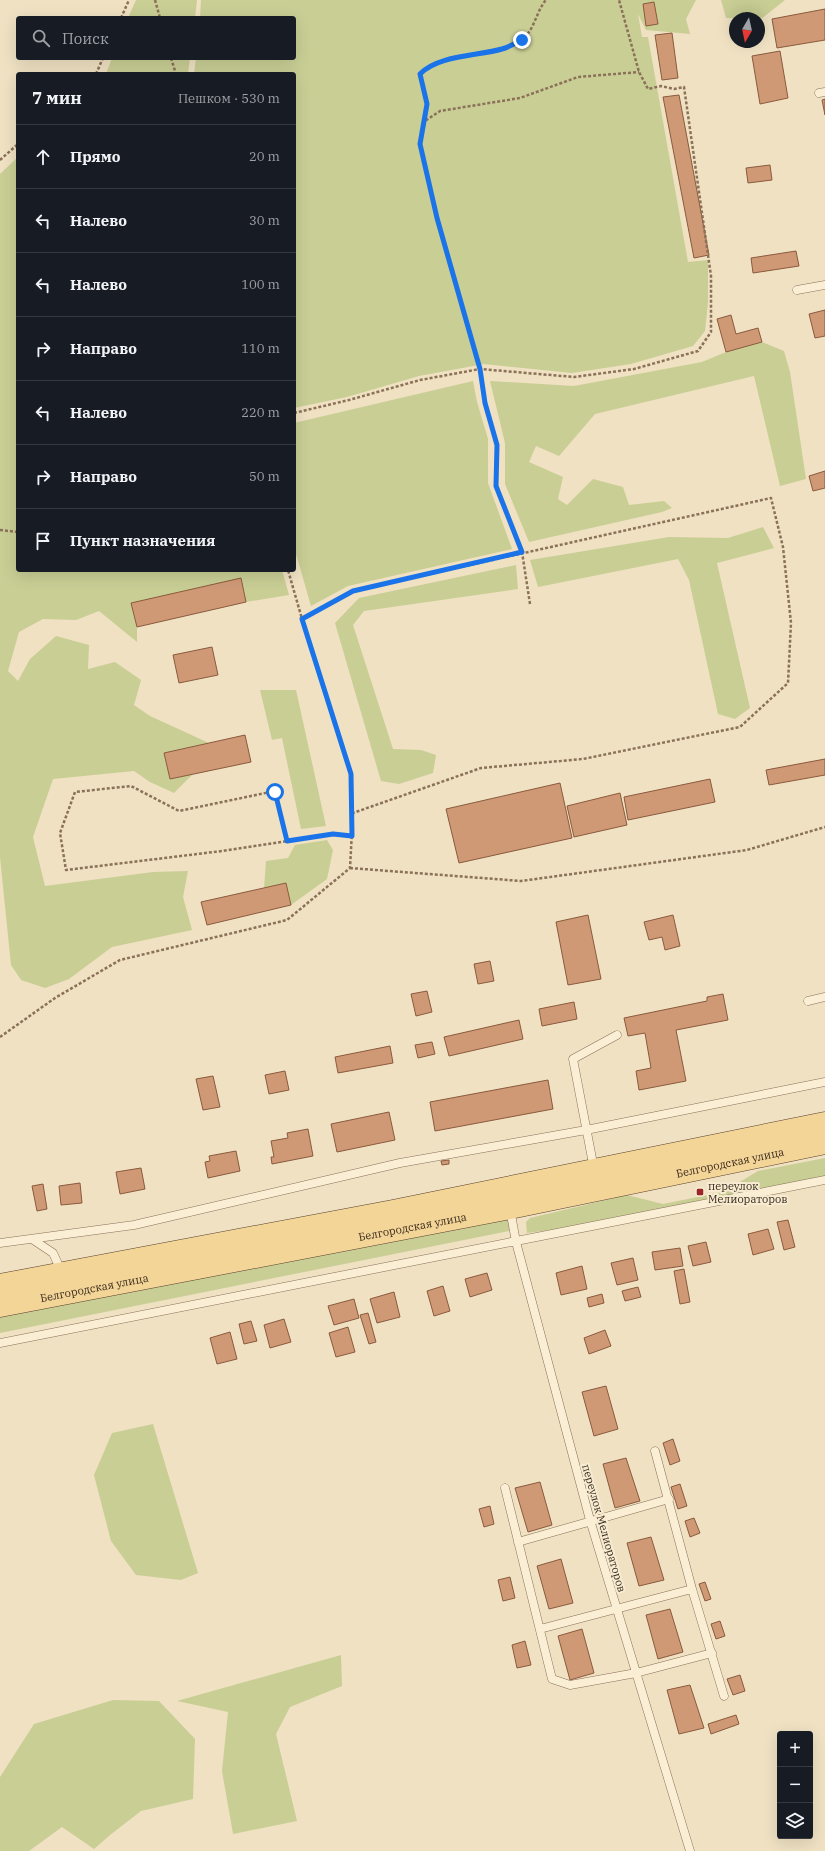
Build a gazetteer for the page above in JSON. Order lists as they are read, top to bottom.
{
  "streets": {
    "main road": ["Белгородская улица"],
    "lane": ["переулок Мелиораторов"]
  },
  "crossings": [
    ["Белгородская улица", "переулок Мелиораторов"]
  ],
  "places": {
    "transit": ["переулок Мелиораторов"]
  },
  "north": "bottom",
  "page": {
    "search": "Поиск",
    "heading": ["7 мин", "Пешком · 530 m"],
    "list": [
      ["Прямо", "20 m"],
      ["Налево", "30 m"],
      ["Налево", "100 m"],
      ["Направо", "110 m"],
      ["Налево", "220 m"],
      ["Направо", "50 m"],
      "Пункт назначения"
    ],
    "map_buttons": ["+", "−"]
  }
}
